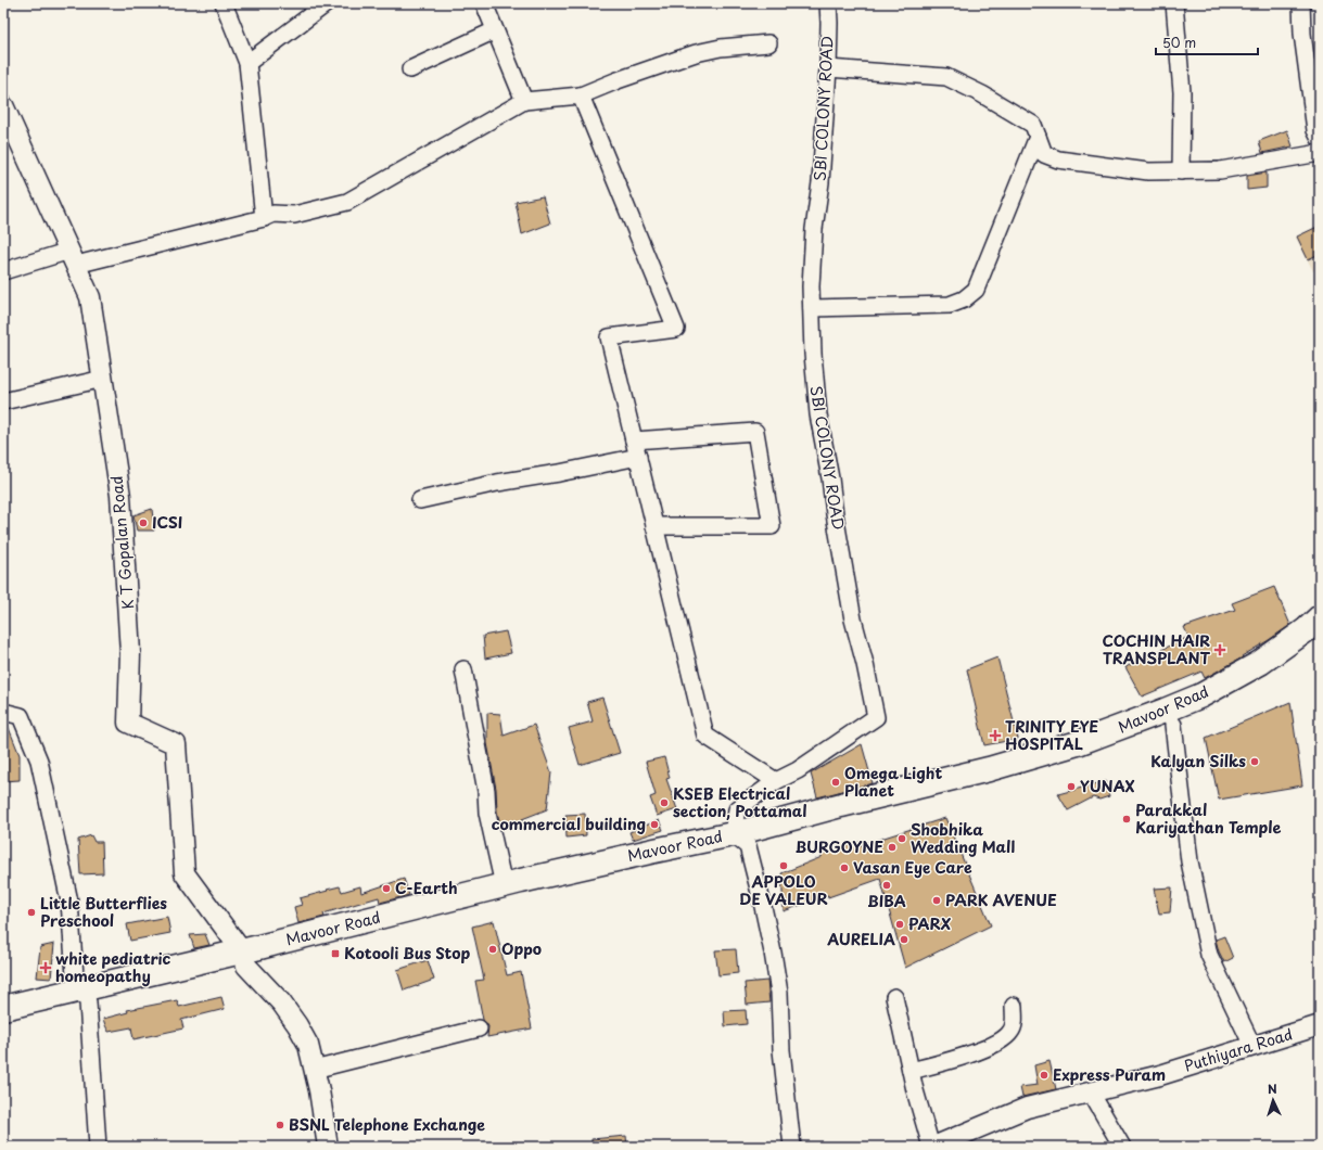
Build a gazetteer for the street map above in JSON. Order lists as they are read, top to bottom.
{
  "streets": {
    "main road": ["Mavoor Road"],
    "street": ["SBI COLONY ROAD", "K T Gopalan Road", "Puthiyara Road"]
  },
  "crossings": [
    ["SBI COLONY ROAD", "Mavoor Road"],
    ["K T Gopalan Road", "Mavoor Road"]
  ],
  "places": {
    "other": [
      "ICSI",
      "Kalyan Silks",
      "Omega Light Planet",
      "YUNAX",
      "KSEB Electrical section, Pottamal",
      "Parakkal Kariyathan Temple",
      "commercial building",
      "Shobhika Wedding Mall",
      "BURGOYNE",
      "APPOLO DE VALEUR",
      "Vasan Eye Care",
      "BIBA",
      "C-Earth",
      "PARK AVENUE",
      "Little Butterflies Preschool",
      "PARX",
      "AURELIA",
      "Oppo",
      "Express Puram",
      "BSNL Telephone Exchange"
    ],
    "health": ["COCHIN HAIR TRANSPLANT", "TRINITY EYE HOSPITAL", "white pediatric homeopathy"],
    "transit": ["Kotooli Bus Stop"]
  },
  "scale_bar": "50 m",
  "north": "top"
}
